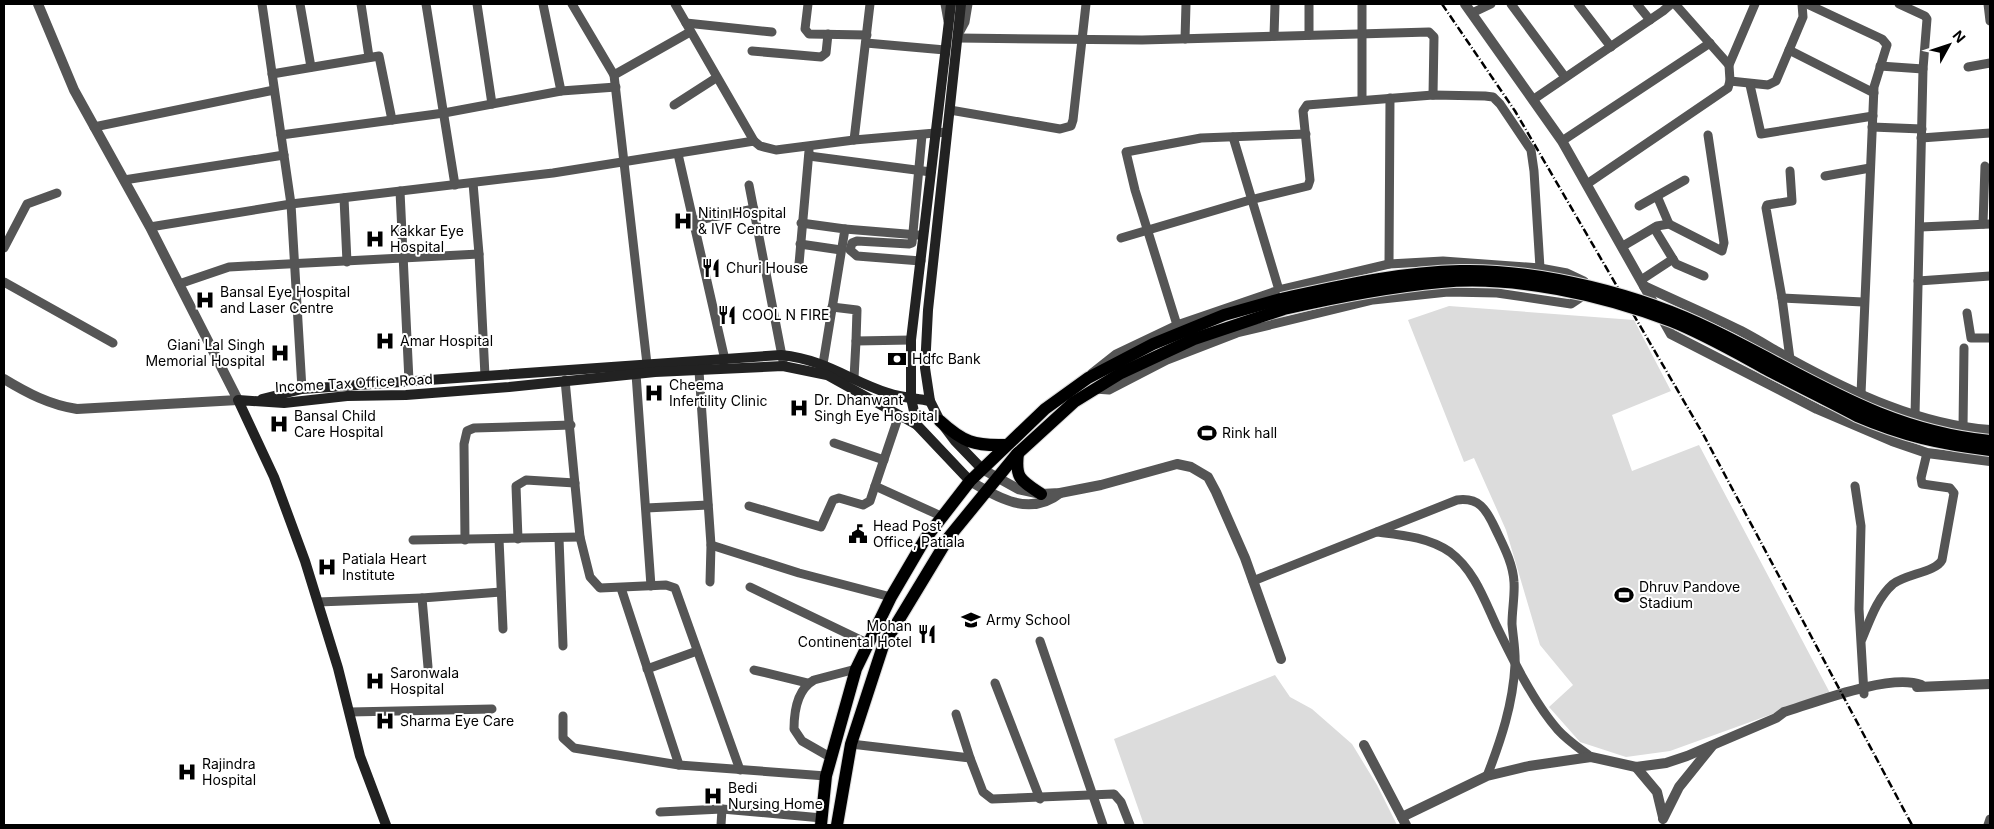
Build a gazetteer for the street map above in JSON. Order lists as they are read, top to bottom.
{
  "streets": {
    "main road": ["Income Tax Office Road"]
  },
  "places": {
    "hospital": [
      "Nitin Hospital & IVF Centre",
      "Kakkar Eye Hospital",
      "Bansal Eye Hospital and Laser Centre",
      "Amar Hospital",
      "Giani Lal Singh Memorial Hospital",
      "Cheema Infertility Clinic",
      "Dr. Dhanwant Singh Eye Hospital",
      "Bansal Child Care Hospital",
      "Patiala Heart Institute",
      "Saronwala Hospital",
      "Sharma Eye Care",
      "Rajindra Hospital",
      "Bedi Nursing Home"
    ],
    "restaurant": ["Churi House", "COOL N FIRE", "Mohan Continental Hotel"],
    "bank": ["Hdfc Bank"],
    "sports": ["Rink hall", "Dhruv Pandove Stadium"],
    "public building": ["Head Post Office, Patiala"],
    "school or university": ["Army School"]
  },
  "north": "top right"
}
